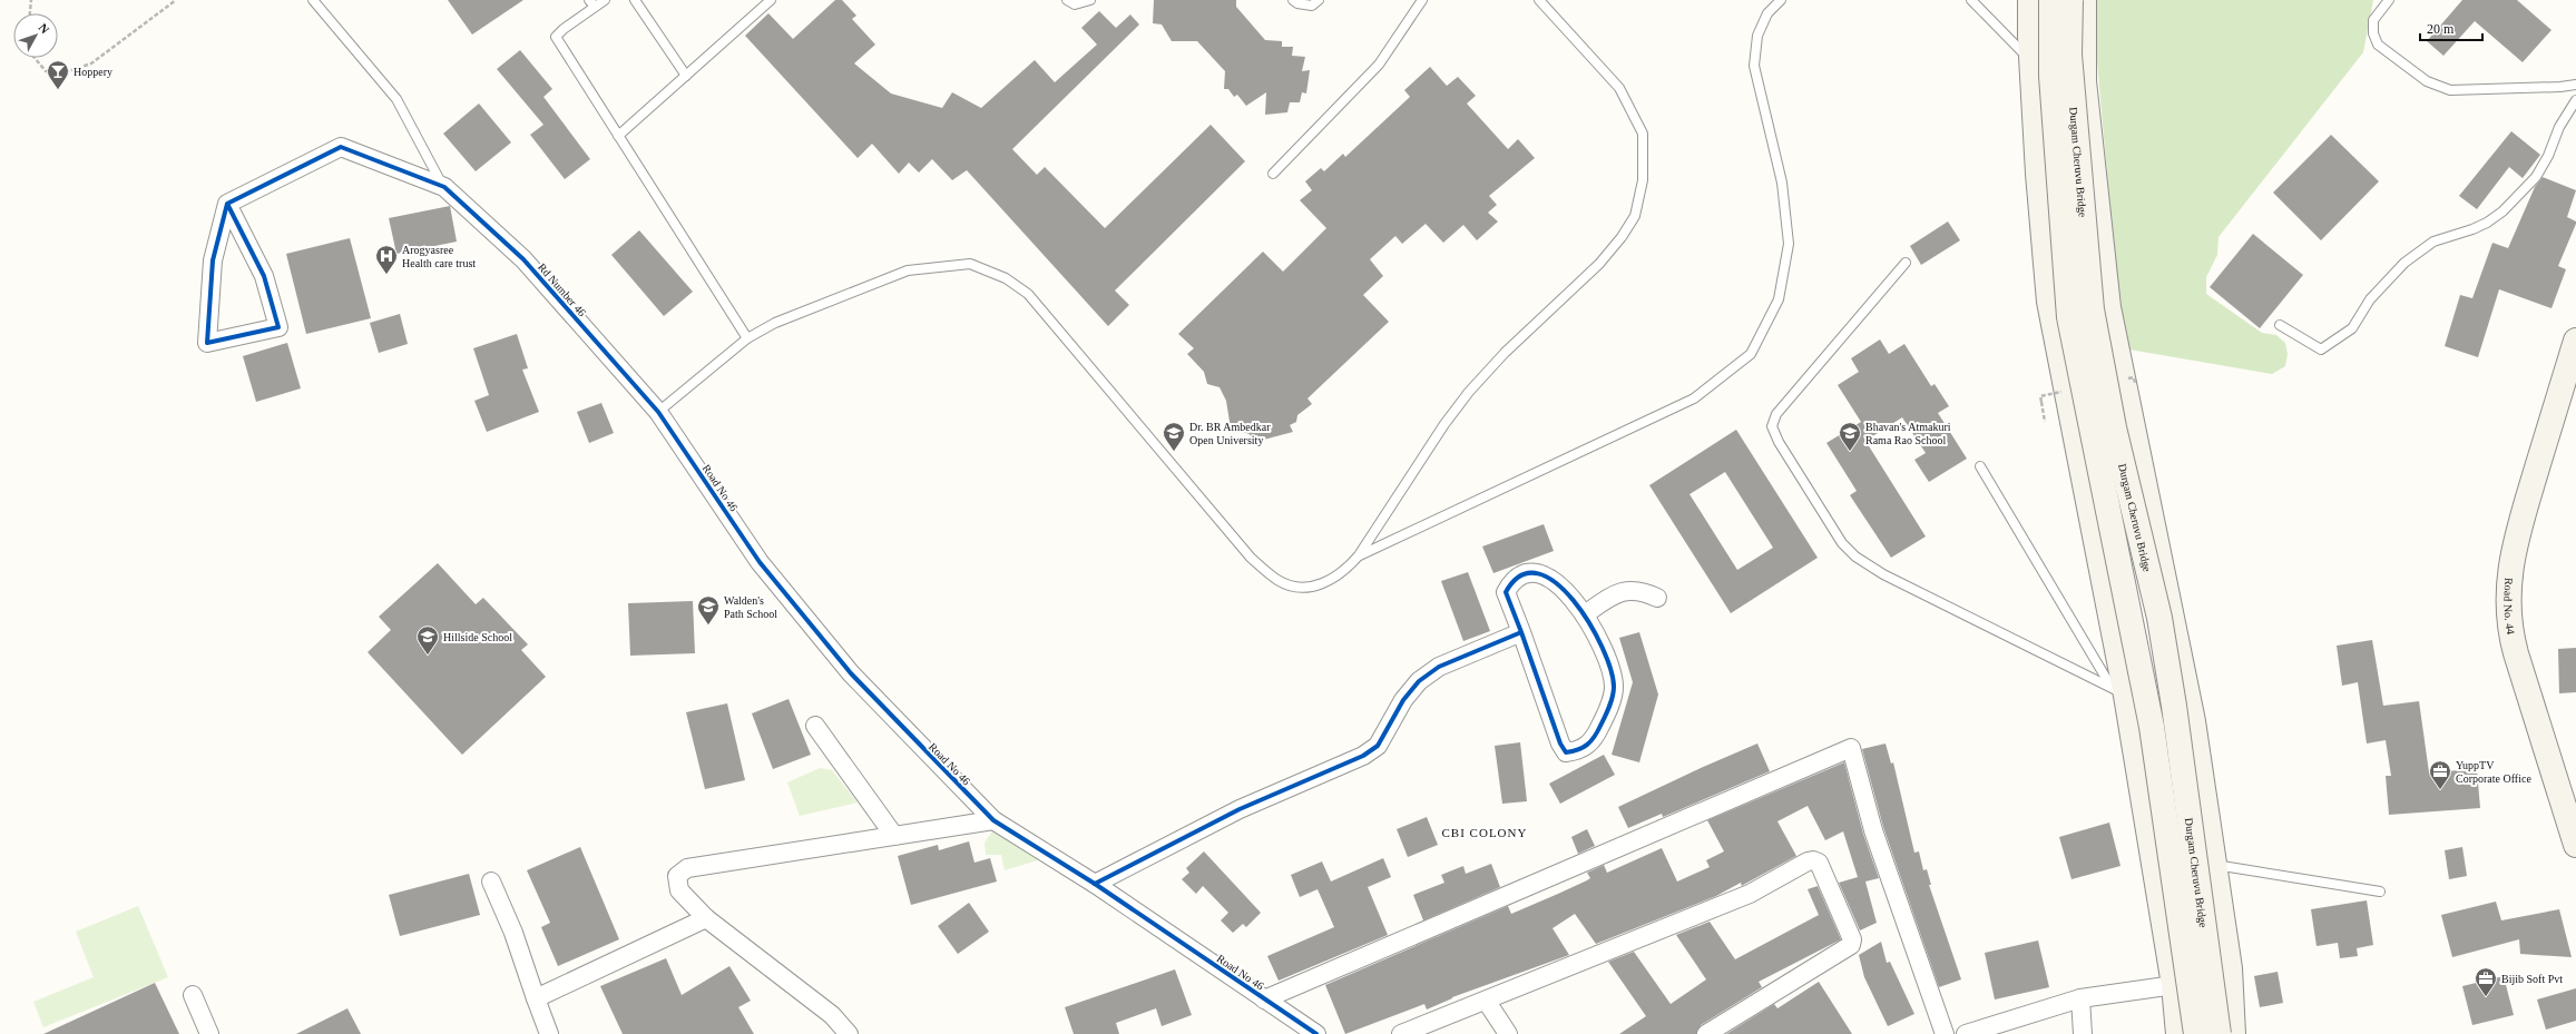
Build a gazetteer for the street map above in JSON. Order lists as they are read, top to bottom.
{
  "streets": {
    "main road": ["Durgam Cheruvu Bridge", "Road No. 44"],
    "street": ["Rd Number 46", "Road No 46"]
  },
  "crossings": [
    ["Rd Number 46", "Road No 46"]
  ],
  "districts": ["CBI COLONY"],
  "places": {
    "bar": ["Hoppery"],
    "hospital": ["Arogyasree Health care trust"],
    "school or university": [
      "Dr. BR Ambedkar Open University",
      "Bhavan's Atmakuri Rama Rao School",
      "Walden's Path School",
      "Hillside School"
    ],
    "office": ["YuppTV Corporate Office", "Bijib Soft Pvt"]
  },
  "scale_bar": "20 m",
  "north": "top right"
}
